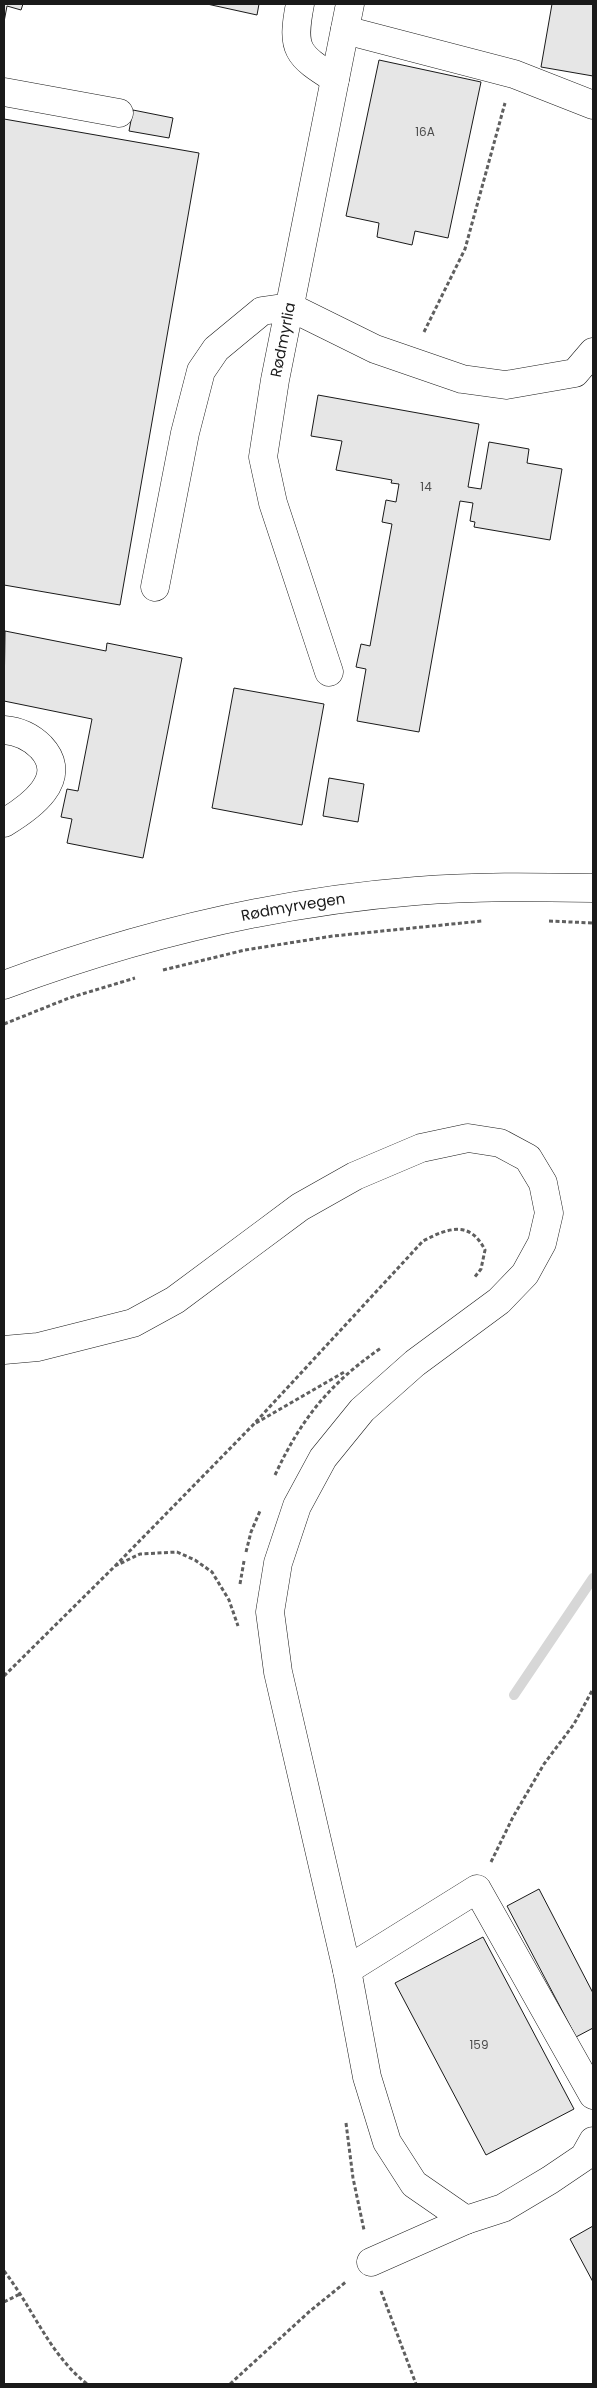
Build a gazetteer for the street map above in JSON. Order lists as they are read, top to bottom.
{
  "streets": {
    "street": ["Rødmyrlia", "Rødmyrvegen"]
  },
  "house_numbers": ["16A", "14", "159"]
}
